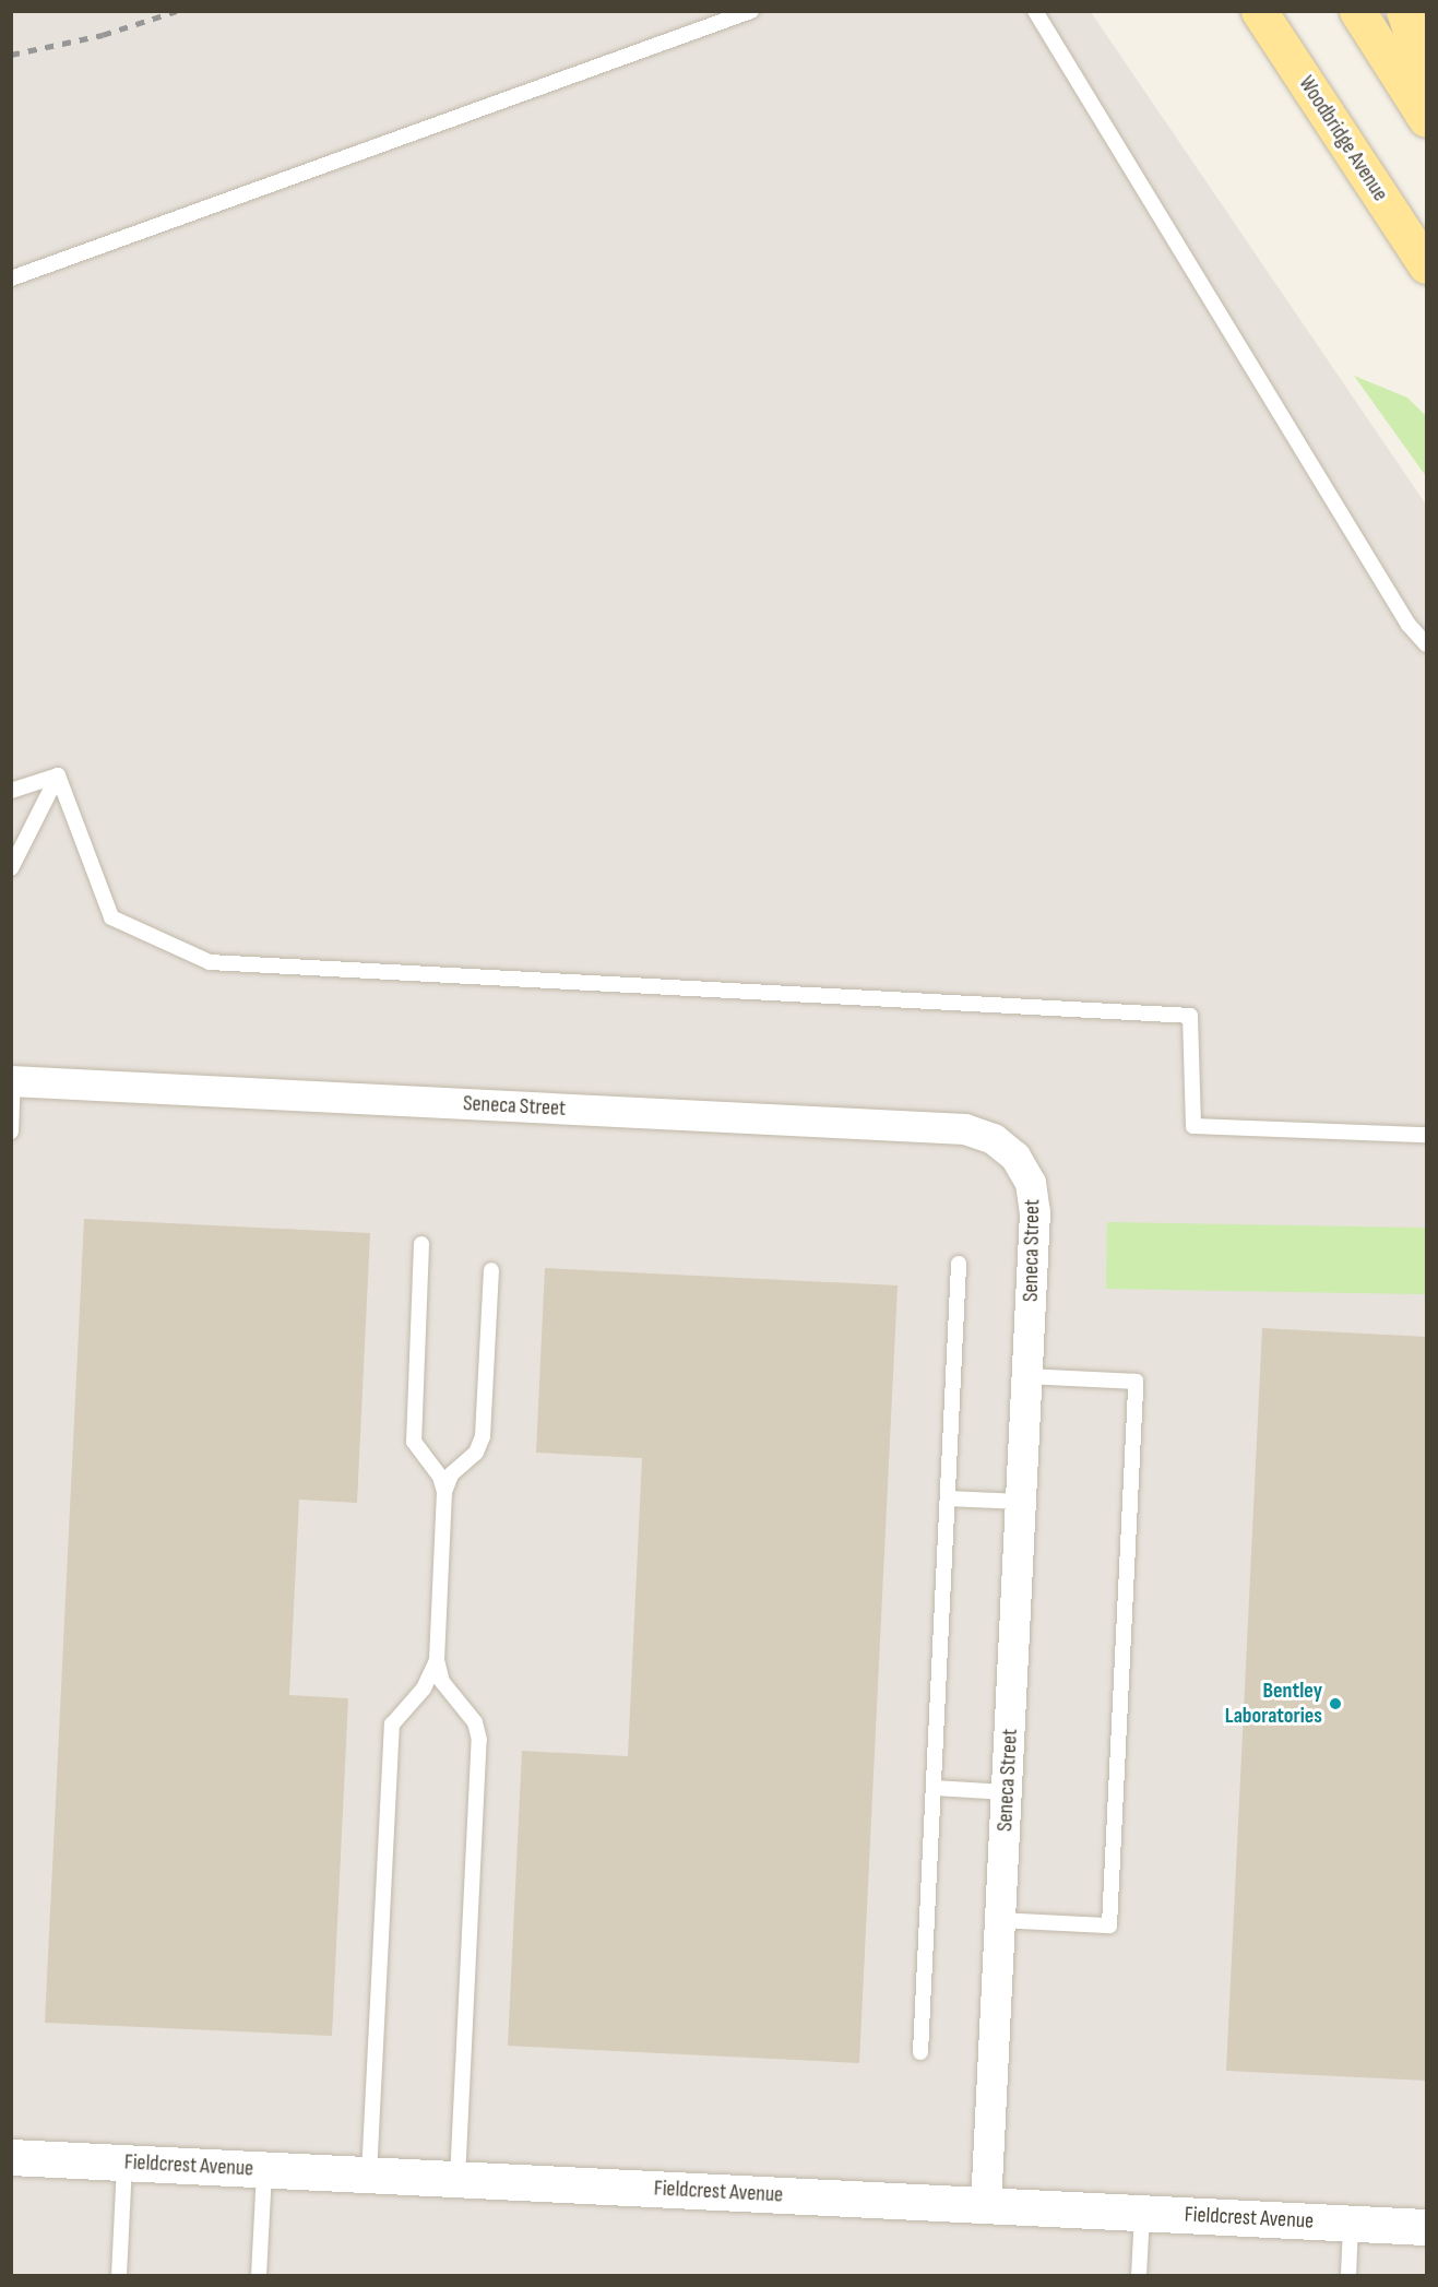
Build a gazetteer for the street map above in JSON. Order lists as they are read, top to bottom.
{
  "streets": {
    "main road": ["Woodbridge Avenue"],
    "street": ["Seneca Street", "Fieldcrest Avenue"]
  },
  "crossings": [
    ["Seneca Street", "Fieldcrest Avenue"]
  ],
  "places": ["Bentley Laboratories"]
}
